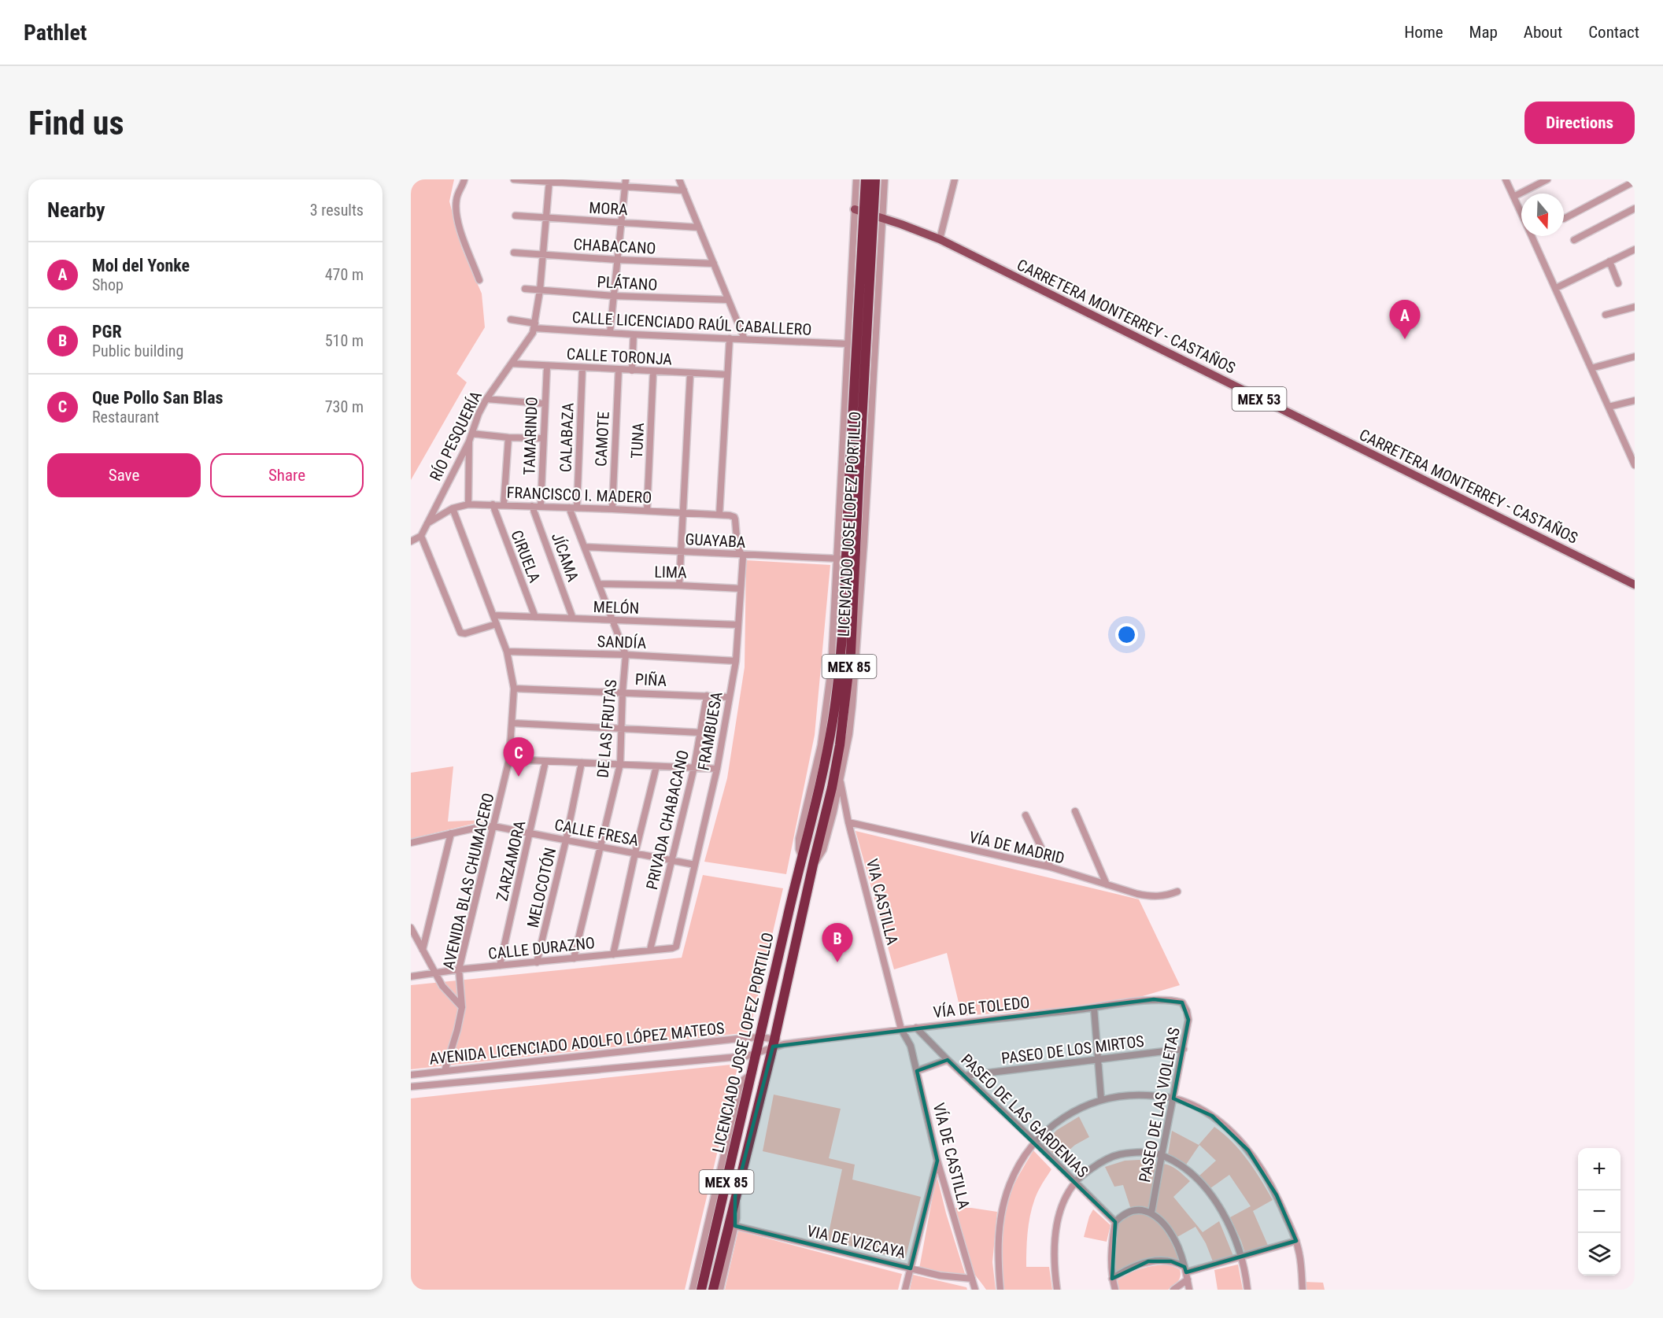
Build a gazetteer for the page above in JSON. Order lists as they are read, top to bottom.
{
  "streets": {
    "highway": ["LICENCIADO JOSE LOPEZ PORTILLO", "MEX 85"],
    "main road": ["CARRETERA MONTERREY - CASTAÑOS", "MEX 53"],
    "street": [
      "MORA",
      "CHABACANO",
      "PLÁTANO",
      "CALLE LICENCIADO RAÚL CABALLERO",
      "CALLE TORONJA",
      "RÍO PESQUERÍA",
      "TAMARINDO",
      "CALABAZA",
      "CAMOTE",
      "TUNA",
      "FRANCISCO I. MADERO",
      "GUAYABA",
      "CIRUELA",
      "JÍCAMA",
      "LIMA",
      "MELÓN",
      "SANDÍA",
      "PIÑA",
      "DE LAS FRUTAS",
      "FRAMBUESA",
      "PRIVADA CHABACANO",
      "CALLE FRESA",
      "VÍA DE MADRID",
      "ZARZAMORA",
      "AVENIDA BLAS CHUMACERO",
      "MELOCOTÓN",
      "VIA CASTILLA",
      "CALLE DURAZNO",
      "VÍA DE TOLEDO",
      "AVENIDA LICENCIADO ADOLFO LÓPEZ MATEOS",
      "PASEO DE LOS MIRTOS",
      "PASEO DE LAS VIOLETAS",
      "PASEO DE LAS GARDENIAS",
      "VÍA DE CASTILLA",
      "VIA DE VIZCAYA"
    ]
  },
  "crossings": [
    ["CARRETERA MONTERREY - CASTAÑOS", "LICENCIADO JOSE LOPEZ PORTILLO"],
    ["CALLE LICENCIADO RAÚL CABALLERO", "RÍO PESQUERÍA"],
    ["CALLE LICENCIADO RAÚL CABALLERO", "LICENCIADO JOSE LOPEZ PORTILLO"],
    ["CALLE TORONJA", "RÍO PESQUERÍA"],
    ["CALLE TORONJA", "TAMARINDO"],
    ["CALLE TORONJA", "CALABAZA"],
    ["CALLE TORONJA", "CAMOTE"],
    ["CALLE TORONJA", "TUNA"],
    ["RÍO PESQUERÍA", "FRANCISCO I. MADERO"],
    ["TAMARINDO", "FRANCISCO I. MADERO"],
    ["CALABAZA", "FRANCISCO I. MADERO"],
    ["CALABAZA", "DE LAS FRUTAS"],
    ["CAMOTE", "FRANCISCO I. MADERO"],
    ["TUNA", "FRANCISCO I. MADERO"],
    ["FRANCISCO I. MADERO", "CIRUELA"],
    ["FRANCISCO I. MADERO", "JÍCAMA"],
    ["FRANCISCO I. MADERO", "DE LAS FRUTAS"],
    ["FRANCISCO I. MADERO", "FRAMBUESA"],
    ["FRANCISCO I. MADERO", "AVENIDA BLAS CHUMACERO"],
    ["LICENCIADO JOSE LOPEZ PORTILLO", "GUAYABA"],
    ["LICENCIADO JOSE LOPEZ PORTILLO", "VIA CASTILLA"],
    ["LICENCIADO JOSE LOPEZ PORTILLO", "VÍA DE TOLEDO"],
    ["LICENCIADO JOSE LOPEZ PORTILLO", "AVENIDA LICENCIADO ADOLFO LÓPEZ MATEOS"],
    ["GUAYABA", "DE LAS FRUTAS"],
    ["GUAYABA", "FRAMBUESA"],
    ["CIRUELA", "MELÓN"],
    ["JÍCAMA", "MELÓN"],
    ["LIMA", "DE LAS FRUTAS"],
    ["LIMA", "FRAMBUESA"],
    ["MELÓN", "DE LAS FRUTAS"],
    ["MELÓN", "FRAMBUESA"],
    ["MELÓN", "AVENIDA BLAS CHUMACERO"],
    ["SANDÍA", "DE LAS FRUTAS"],
    ["SANDÍA", "FRAMBUESA"],
    ["SANDÍA", "AVENIDA BLAS CHUMACERO"],
    ["PIÑA", "DE LAS FRUTAS"],
    ["PIÑA", "FRAMBUESA"],
    ["PIÑA", "PRIVADA CHABACANO"],
    ["PIÑA", "AVENIDA BLAS CHUMACERO"],
    ["DE LAS FRUTAS", "CALLE FRESA"],
    ["DE LAS FRUTAS", "CALLE DURAZNO"],
    ["FRAMBUESA", "CALLE FRESA"],
    ["FRAMBUESA", "CALLE DURAZNO"],
    ["PRIVADA CHABACANO", "CALLE FRESA"],
    ["PRIVADA CHABACANO", "CALLE DURAZNO"],
    ["CALLE FRESA", "ZARZAMORA"],
    ["CALLE FRESA", "AVENIDA BLAS CHUMACERO"],
    ["CALLE FRESA", "MELOCOTÓN"],
    ["VÍA DE MADRID", "VIA CASTILLA"],
    ["ZARZAMORA", "CALLE DURAZNO"],
    ["AVENIDA BLAS CHUMACERO", "CALLE DURAZNO"],
    ["AVENIDA BLAS CHUMACERO", "AVENIDA LICENCIADO ADOLFO LÓPEZ MATEOS"],
    ["MELOCOTÓN", "CALLE DURAZNO"],
    ["VIA CASTILLA", "VÍA DE TOLEDO"],
    ["VIA CASTILLA", "VÍA DE CASTILLA"],
    ["VÍA DE TOLEDO", "AVENIDA LICENCIADO ADOLFO LÓPEZ MATEOS"],
    ["VÍA DE TOLEDO", "PASEO DE LAS VIOLETAS"],
    ["VÍA DE TOLEDO", "PASEO DE LAS GARDENIAS"],
    ["VÍA DE TOLEDO", "VÍA DE CASTILLA"],
    ["PASEO DE LOS MIRTOS", "PASEO DE LAS VIOLETAS"],
    ["PASEO DE LOS MIRTOS", "PASEO DE LAS GARDENIAS"],
    ["VÍA DE CASTILLA", "VIA DE VIZCAYA"]
  ],
  "north": "bottom",
  "page": {
    "header": "Pathlet",
    "nav": [
      "Home",
      "Map",
      "About",
      "Contact"
    ],
    "buttons": [
      "Directions",
      ["Save", "Share"]
    ],
    "title": "Find us",
    "heading": ["Nearby", "3 results"],
    "list": [
      {
        "mark": "A",
        "name": "Mol del Yonke",
        "note": "Shop",
        "value": "470 m"
      },
      {
        "mark": "B",
        "name": "PGR",
        "note": "Public building",
        "value": "510 m"
      },
      {
        "mark": "C",
        "name": "Que Pollo San Blas",
        "note": "Restaurant",
        "value": "730 m"
      }
    ],
    "pins": ["A", "C", "B"],
    "map_buttons": ["+", "−"]
  }
}
